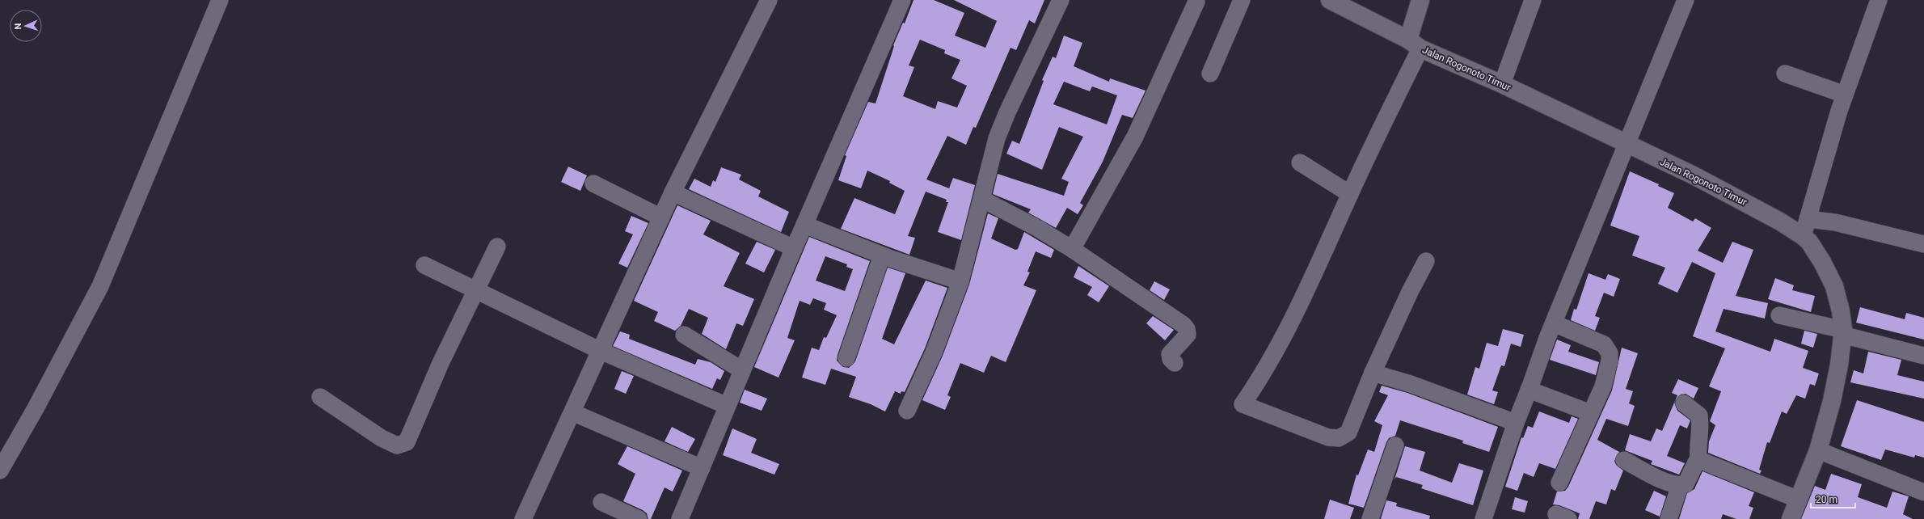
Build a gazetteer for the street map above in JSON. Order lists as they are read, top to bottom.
{
  "streets": {
    "street": ["Jalan Rogonoto Timur"]
  },
  "scale_bar": "20 m",
  "north": "left"
}
